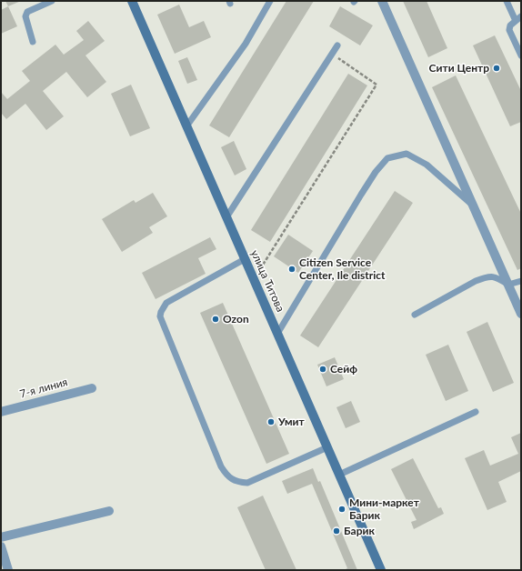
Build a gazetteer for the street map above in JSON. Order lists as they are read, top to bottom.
{
  "streets": {
    "street": ["улица Титова", "7-я линия"]
  },
  "places": [
    "Сити Центр",
    "Citizen Service Center, Ile district",
    "Ozon",
    "Сейф",
    "Умит",
    "Мини-маркет Барик",
    "Барик"
  ]
}
